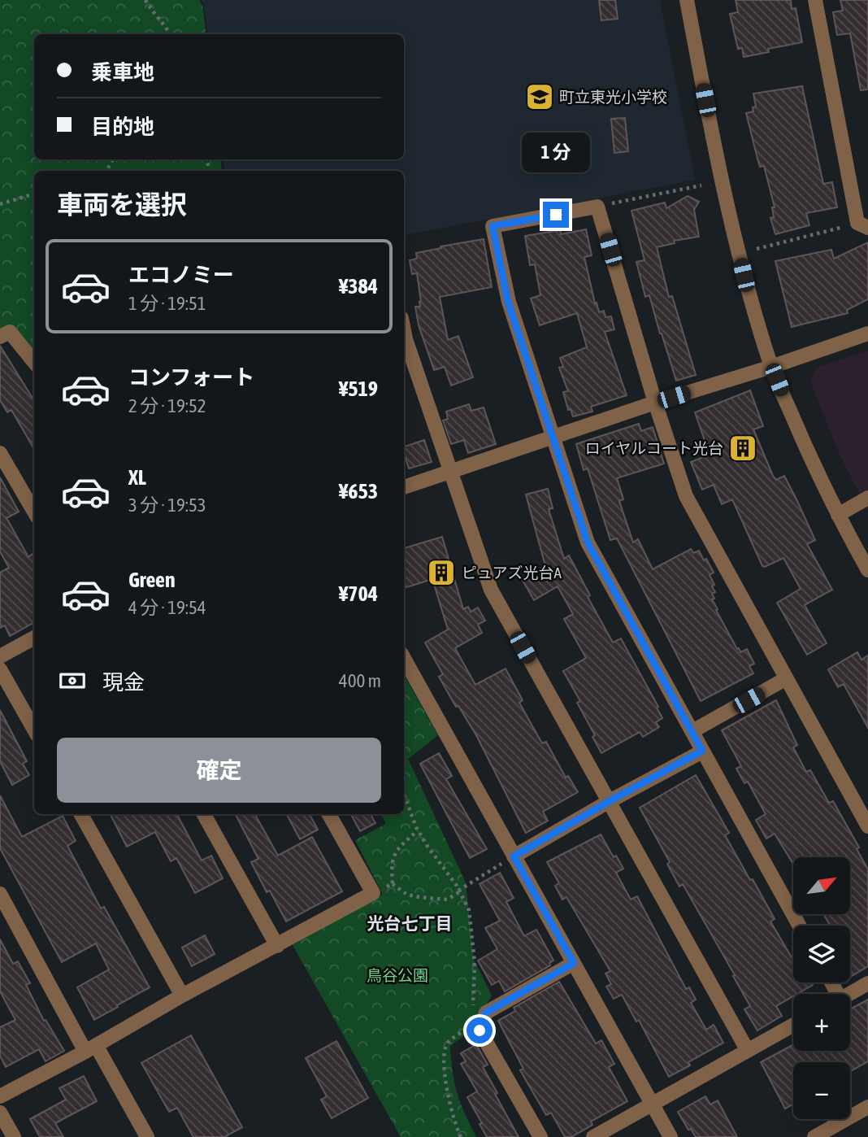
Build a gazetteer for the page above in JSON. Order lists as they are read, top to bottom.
{
  "districts": ["光台七丁目"],
  "parks": ["鳥谷公園"],
  "places": {
    "school or university": ["町立東光小学校"],
    "building": ["ロイヤルコート光台", "ピュアズ光台A"]
  },
  "north": "top right",
  "page": {
    "banner": ["乗車地", "目的地"],
    "bubble": "1 分",
    "heading": "車両を選択",
    "list": [
      {
        "name": "エコノミー",
        "note": "1 分 · 19:51",
        "value": "¥384"
      },
      {
        "name": "コンフォート",
        "note": "2 分 · 19:52",
        "value": "¥519"
      },
      {
        "name": "XL",
        "note": "3 分 · 19:53",
        "value": "¥653"
      },
      {
        "name": "Green",
        "note": "4 分 · 19:54",
        "value": "¥704"
      }
    ],
    "pay": ["現金", "400 m"],
    "buttons": "確定",
    "map_buttons": ["+", "−"]
  }
}
